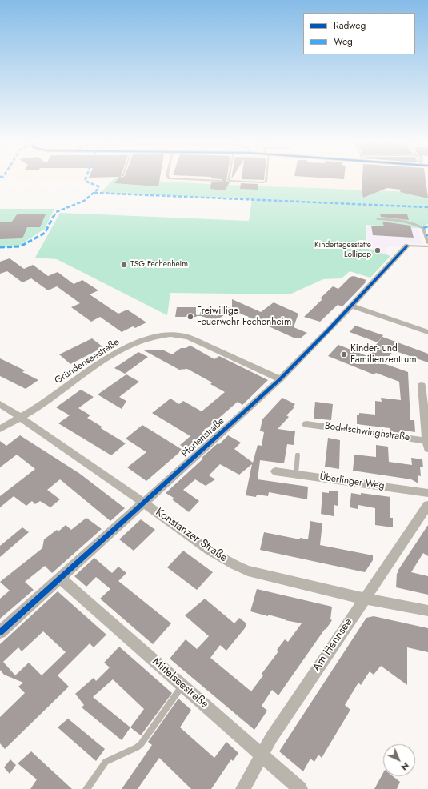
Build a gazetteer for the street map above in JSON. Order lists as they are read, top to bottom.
{
  "streets": {
    "street": [
      "Gründenseestraße",
      "Bodelschwinghstraße",
      "Pfortenstraße",
      "Überlinger Weg",
      "Konstanzer Straße",
      "Am Hennsee",
      "Mittelseestraße"
    ]
  },
  "crossings": [
    ["Gründenseestraße", "Pfortenstraße"],
    ["Gründenseestraße", "Konstanzer Straße"],
    ["Pfortenstraße", "Konstanzer Straße"],
    ["Pfortenstraße", "Mittelseestraße"],
    ["Konstanzer Straße", "Am Hennsee"],
    ["Am Hennsee", "Mittelseestraße"]
  ],
  "places": [
    "Kindertagesstätte Lollipop",
    "TSG Fechenheim",
    "Freiwillige Feuerwehr Fechenheim",
    "Kinder- und Familienzentrum"
  ],
  "legend": ["Radweg", "Weg"],
  "north": "bottom right"
}
